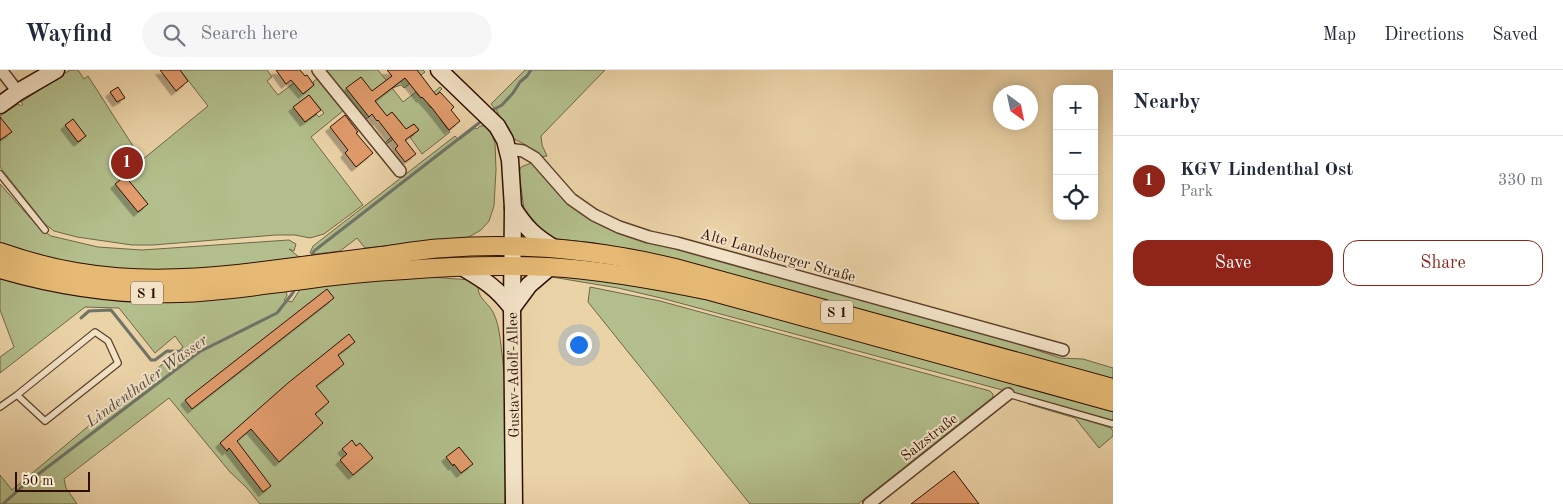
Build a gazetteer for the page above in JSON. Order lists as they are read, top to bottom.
{
  "streets": {
    "main road": ["S 1"],
    "street": ["Alte Landsberger Straße", "Gustav-Adolf-Allee", "Salzstraße"]
  },
  "crossings": [
    ["Alte Landsberger Straße", "Gustav-Adolf-Allee"],
    ["S 1", "Gustav-Adolf-Allee"]
  ],
  "water": ["Lindenthaler Wasser"],
  "scale_bar": "50 m",
  "north": "bottom right",
  "page": {
    "header": "Wayfind",
    "search": "Search here",
    "nav": ["Map", "Directions", "Saved"],
    "heading": "Nearby",
    "map_buttons": ["+", "−"],
    "list": [
      {
        "mark": "1",
        "name": "KGV Lindenthal Ost",
        "note": "Park",
        "value": "330 m"
      }
    ],
    "pins": "1",
    "buttons": ["Save", "Share"],
    "scale": "50 m"
  }
}
